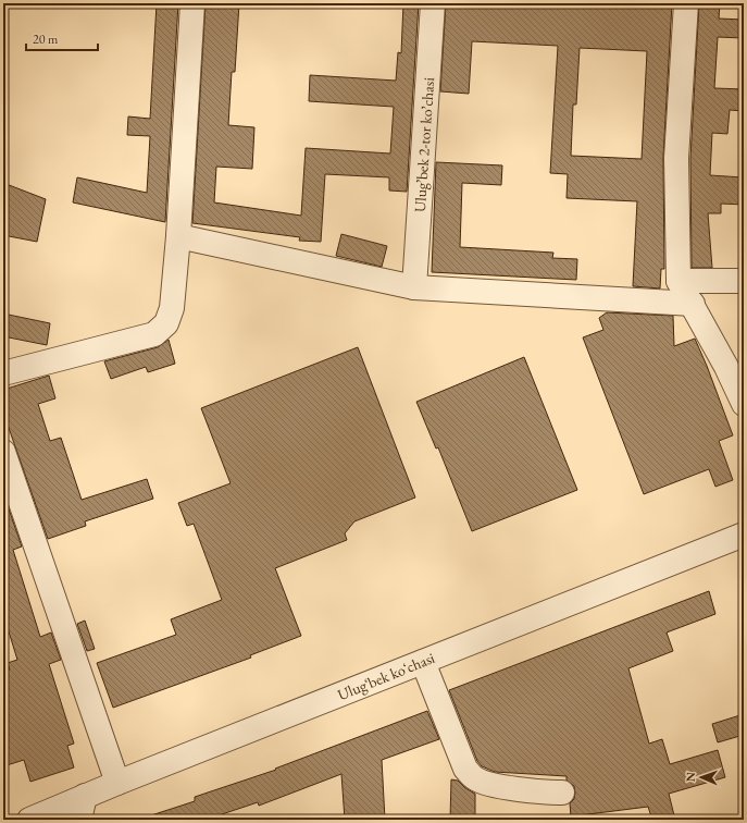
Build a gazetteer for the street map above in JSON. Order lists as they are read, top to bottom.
{
  "streets": {
    "street": ["Ulugʼbek 2-tor koʼchasi", "Ulugʻbek koʻchasi"]
  },
  "scale_bar": "20 m",
  "north": "left"
}
